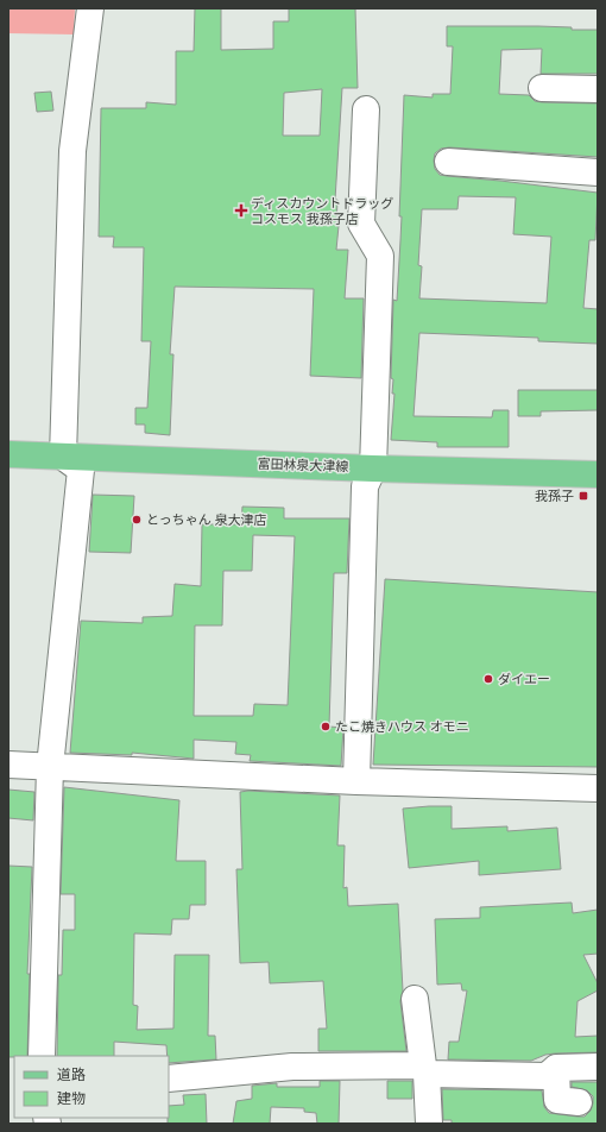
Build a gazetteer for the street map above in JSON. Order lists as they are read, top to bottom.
{
  "streets": {
    "main road": ["富田林泉大津線"]
  },
  "places": {
    "health": ["ディスカウントドラッグ コスモス 我孫子店"],
    "transit": ["我孫子"],
    "other": ["とっちゃん 泉大津店", "ダイエー", "たこ焼きハウス オモニ"]
  },
  "legend": ["道路", "建物"]
}
